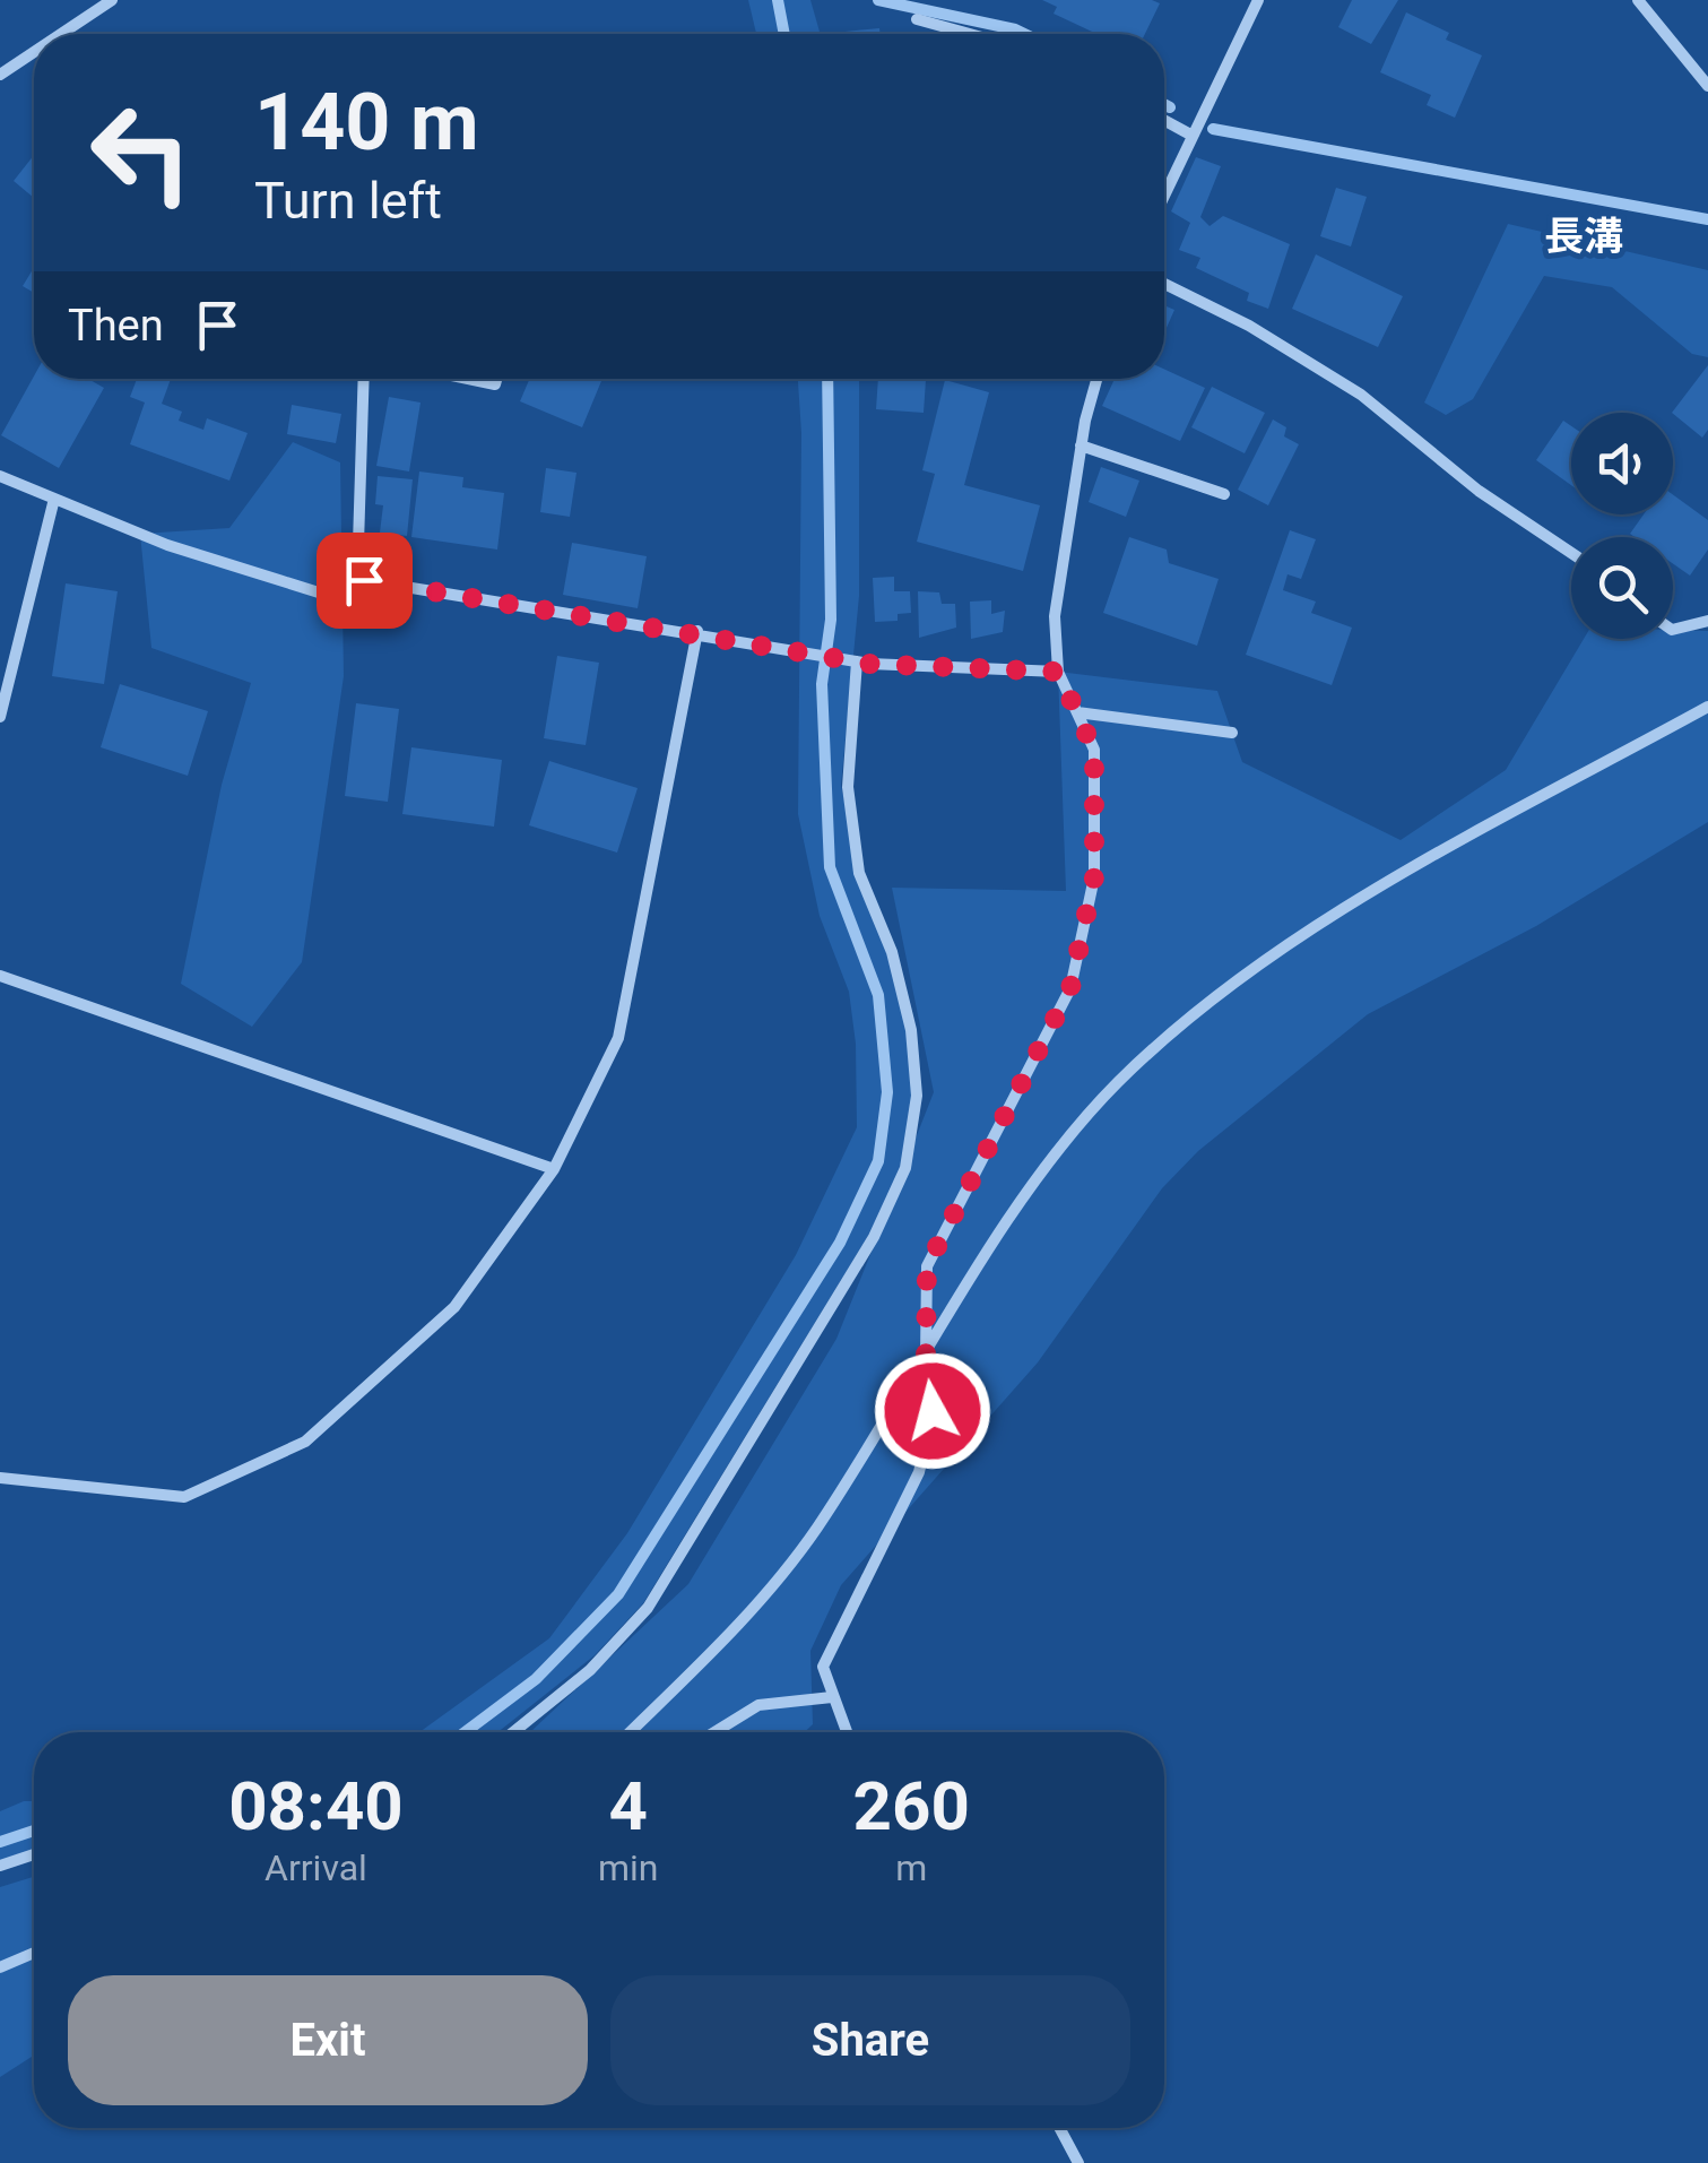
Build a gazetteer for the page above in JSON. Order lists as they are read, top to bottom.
{
  "districts": ["長溝"],
  "page": {
    "turn": ["140 m", "Turn left"],
    "then": "Then",
    "eta": [
      "08:40",
      "Arrival",
      "4",
      "min",
      "260",
      "m"
    ],
    "buttons": ["Exit", "Share"]
  }
}
